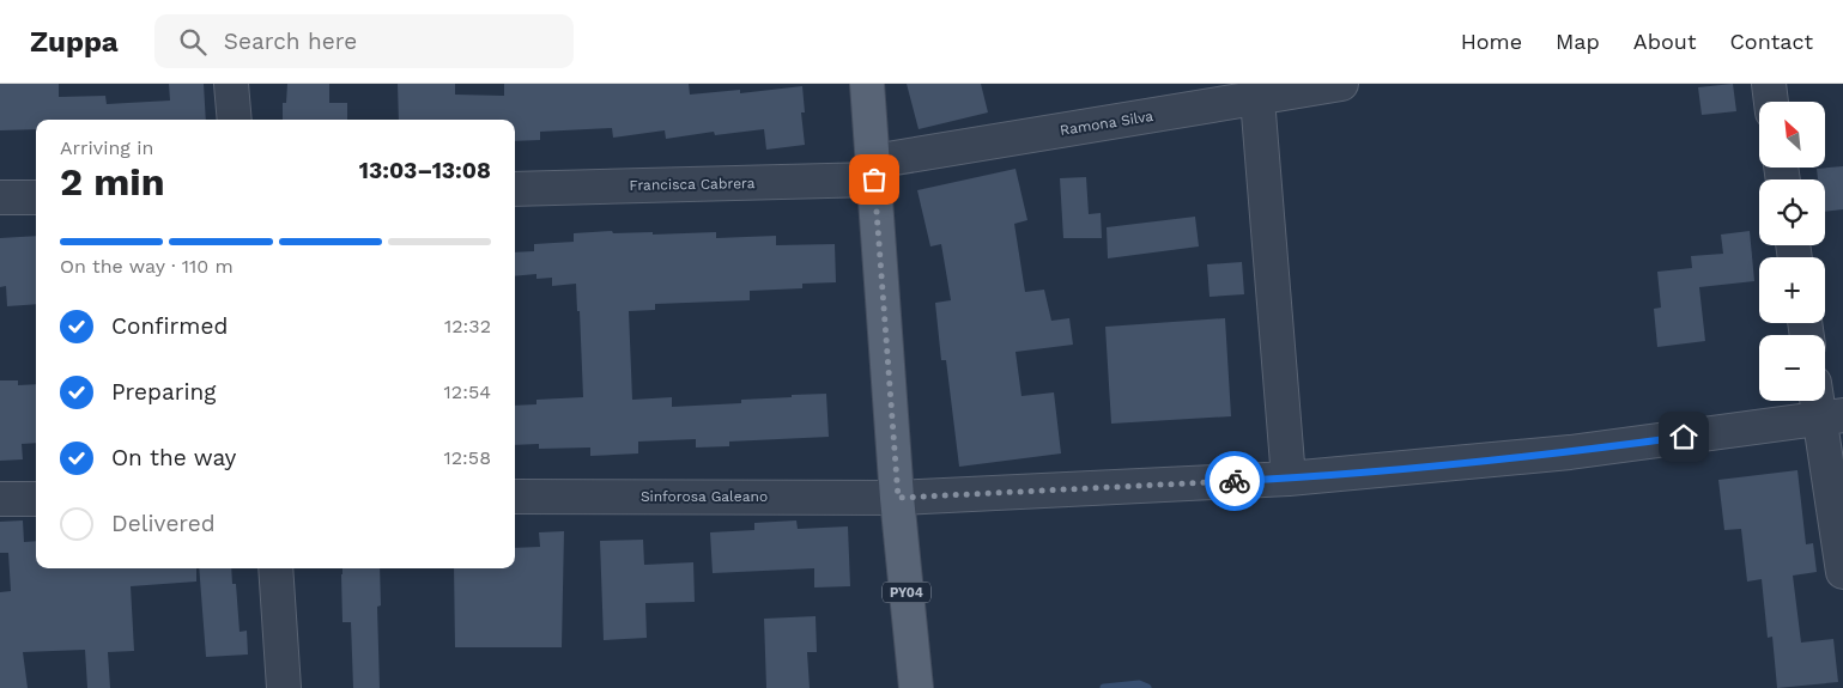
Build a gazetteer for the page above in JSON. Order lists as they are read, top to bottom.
{
  "streets": {
    "main road": ["PY04"],
    "street": ["Ramona Silva", "Francisca Cabrera", "Sinforosa Galeano"]
  },
  "crossings": [
    ["Ramona Silva", "Francisca Cabrera"],
    ["Ramona Silva", "PY04"],
    ["Francisca Cabrera", "PY04"],
    ["Sinforosa Galeano", "PY04"]
  ],
  "north": "top left",
  "page": {
    "header": "Zuppa",
    "search": "Search here",
    "nav": [
      "Home",
      "Map",
      "About",
      "Contact"
    ],
    "map_buttons": ["+", "−"],
    "heading": ["2 min", "Arriving in", "13:03–13:08"],
    "bar": "On the way · 110 m",
    "list": [
      ["Confirmed", "12:32"],
      ["Preparing", "12:54"],
      ["On the way", "12:58"],
      "Delivered"
    ]
  }
}
